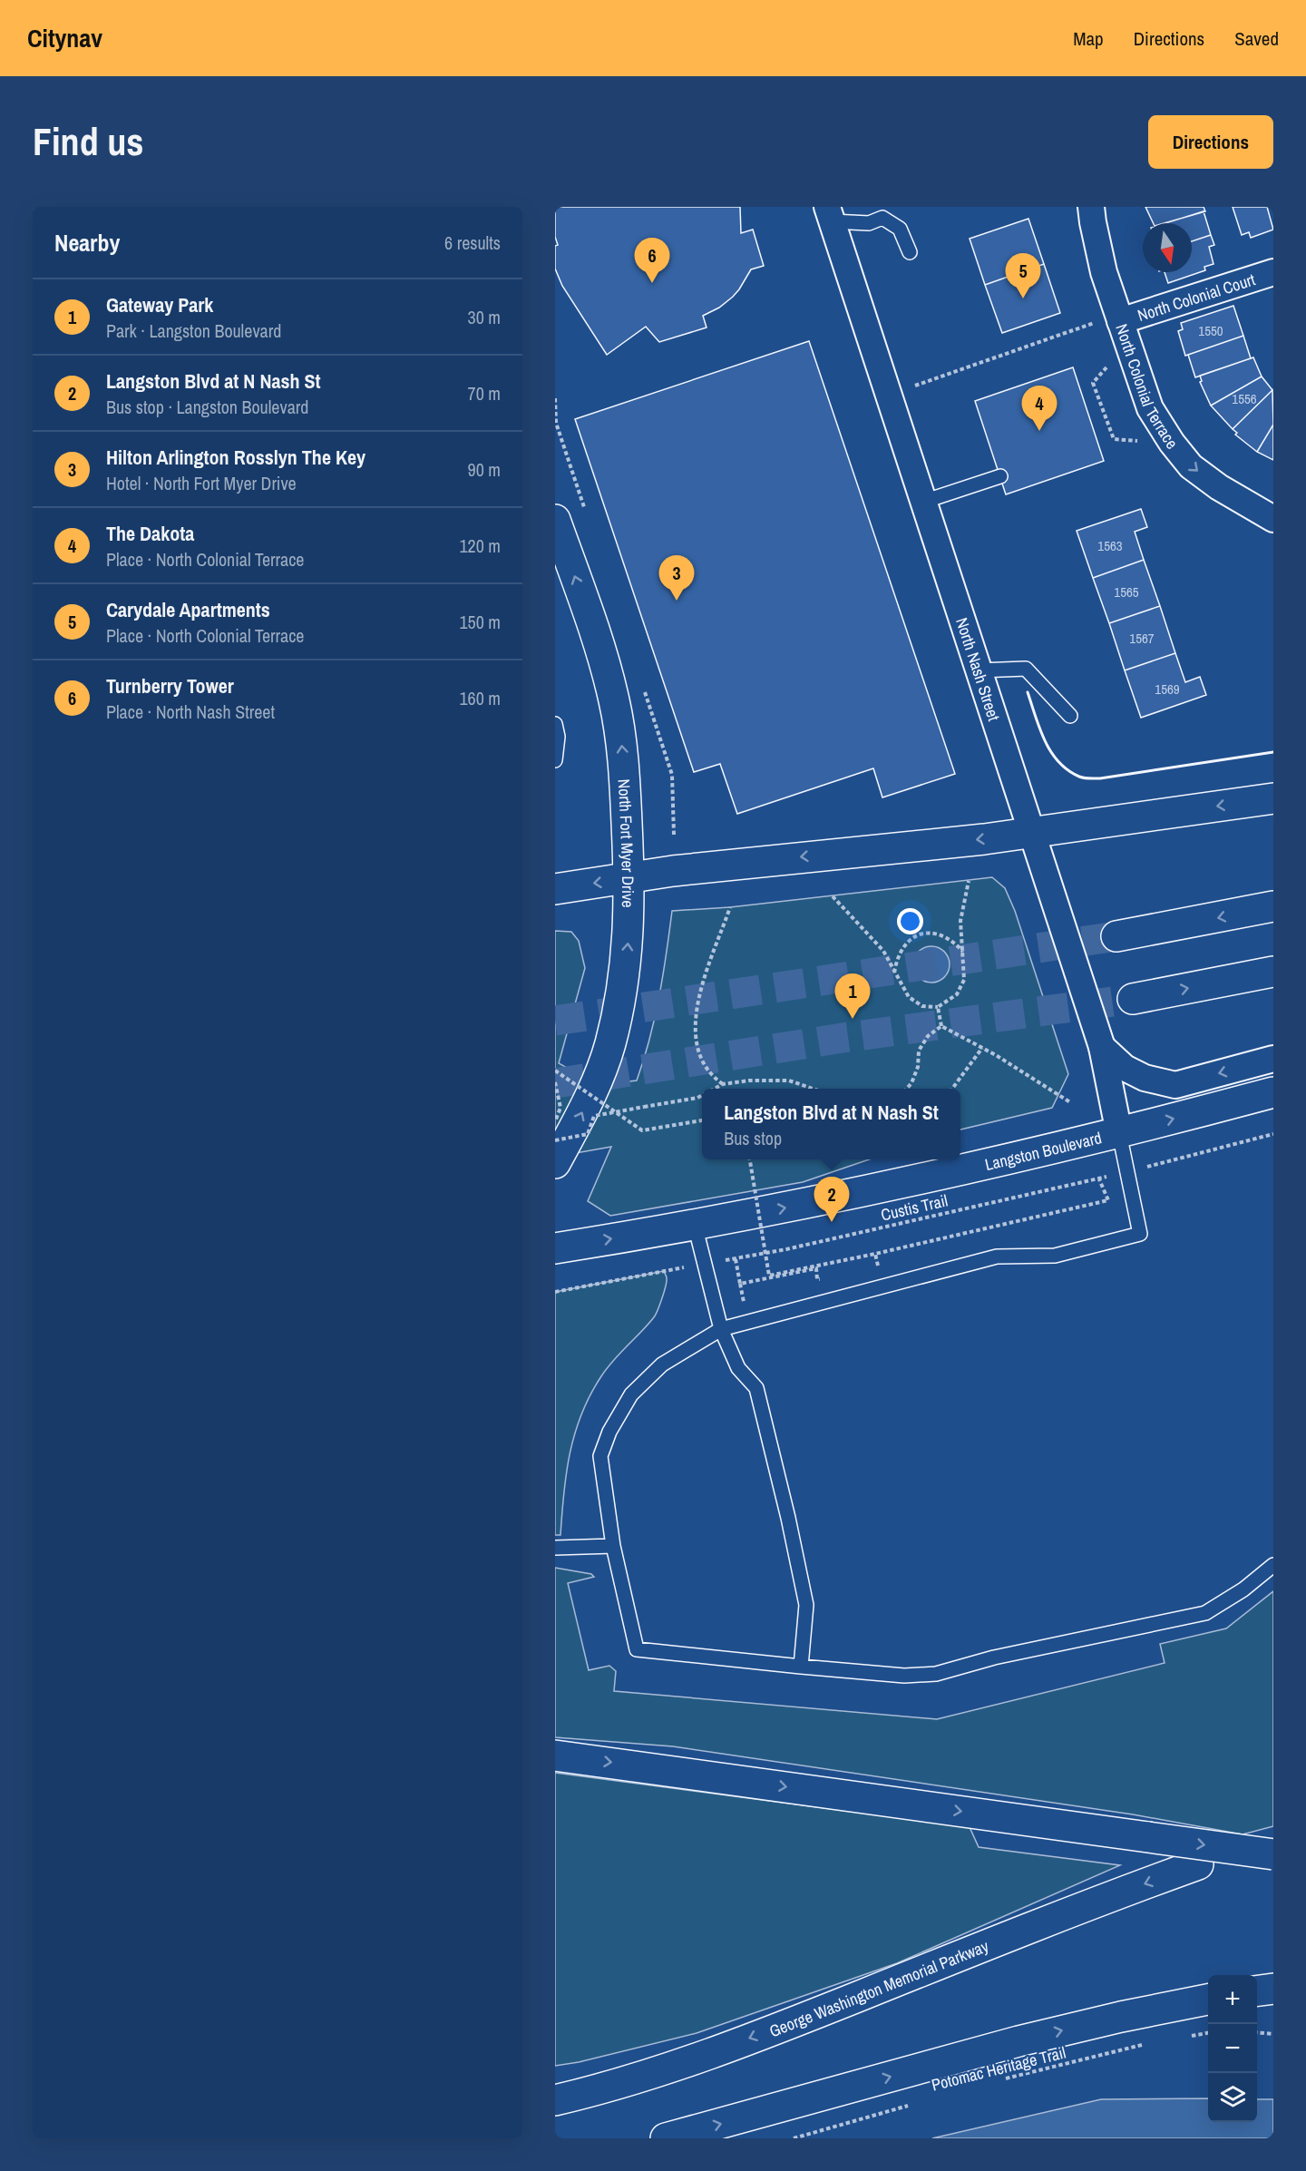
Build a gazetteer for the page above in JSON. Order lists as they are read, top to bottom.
{
  "streets": {
    "main road": ["North Fort Myer Drive", "Langston Boulevard", "George Washington Memorial Parkway"],
    "street": ["North Colonial Court", "North Colonial Terrace", "North Nash Street"],
    "path": ["Custis Trail", "Potomac Heritage Trail"]
  },
  "crossings": [
    ["North Colonial Court", "North Colonial Terrace"],
    ["North Nash Street", "Langston Boulevard"]
  ],
  "one_way": ["North Colonial Terrace", "North Fort Myer Drive"],
  "house_numbers": [
    "1550",
    "1556",
    "1563",
    "1565",
    "1567",
    "1569"
  ],
  "north": "bottom",
  "page": {
    "header": "Citynav",
    "nav": ["Map", "Directions", "Saved"],
    "buttons": "Directions",
    "title": "Find us",
    "heading": ["Nearby", "6 results"],
    "pins": [
      "6",
      "5",
      "4",
      "3",
      "1",
      "2"
    ],
    "list": [
      {
        "mark": "1",
        "name": "Gateway Park",
        "note": "Park · Langston Boulevard",
        "value": "30 m"
      },
      {
        "mark": "2",
        "name": "Langston Blvd at N Nash St",
        "note": "Bus stop · Langston Boulevard",
        "value": "70 m"
      },
      {
        "mark": "3",
        "name": "Hilton Arlington Rosslyn The Key",
        "note": "Hotel · North Fort Myer Drive",
        "value": "90 m"
      },
      {
        "mark": "4",
        "name": "The Dakota",
        "note": "Place · North Colonial Terrace",
        "value": "120 m"
      },
      {
        "mark": "5",
        "name": "Carydale Apartments",
        "note": "Place · North Colonial Terrace",
        "value": "150 m"
      },
      {
        "mark": "6",
        "name": "Turnberry Tower",
        "note": "Place · North Nash Street",
        "value": "160 m"
      }
    ],
    "popup": ["Langston Blvd at N Nash St", "Bus stop"],
    "map_buttons": ["+", "−"]
  }
}
